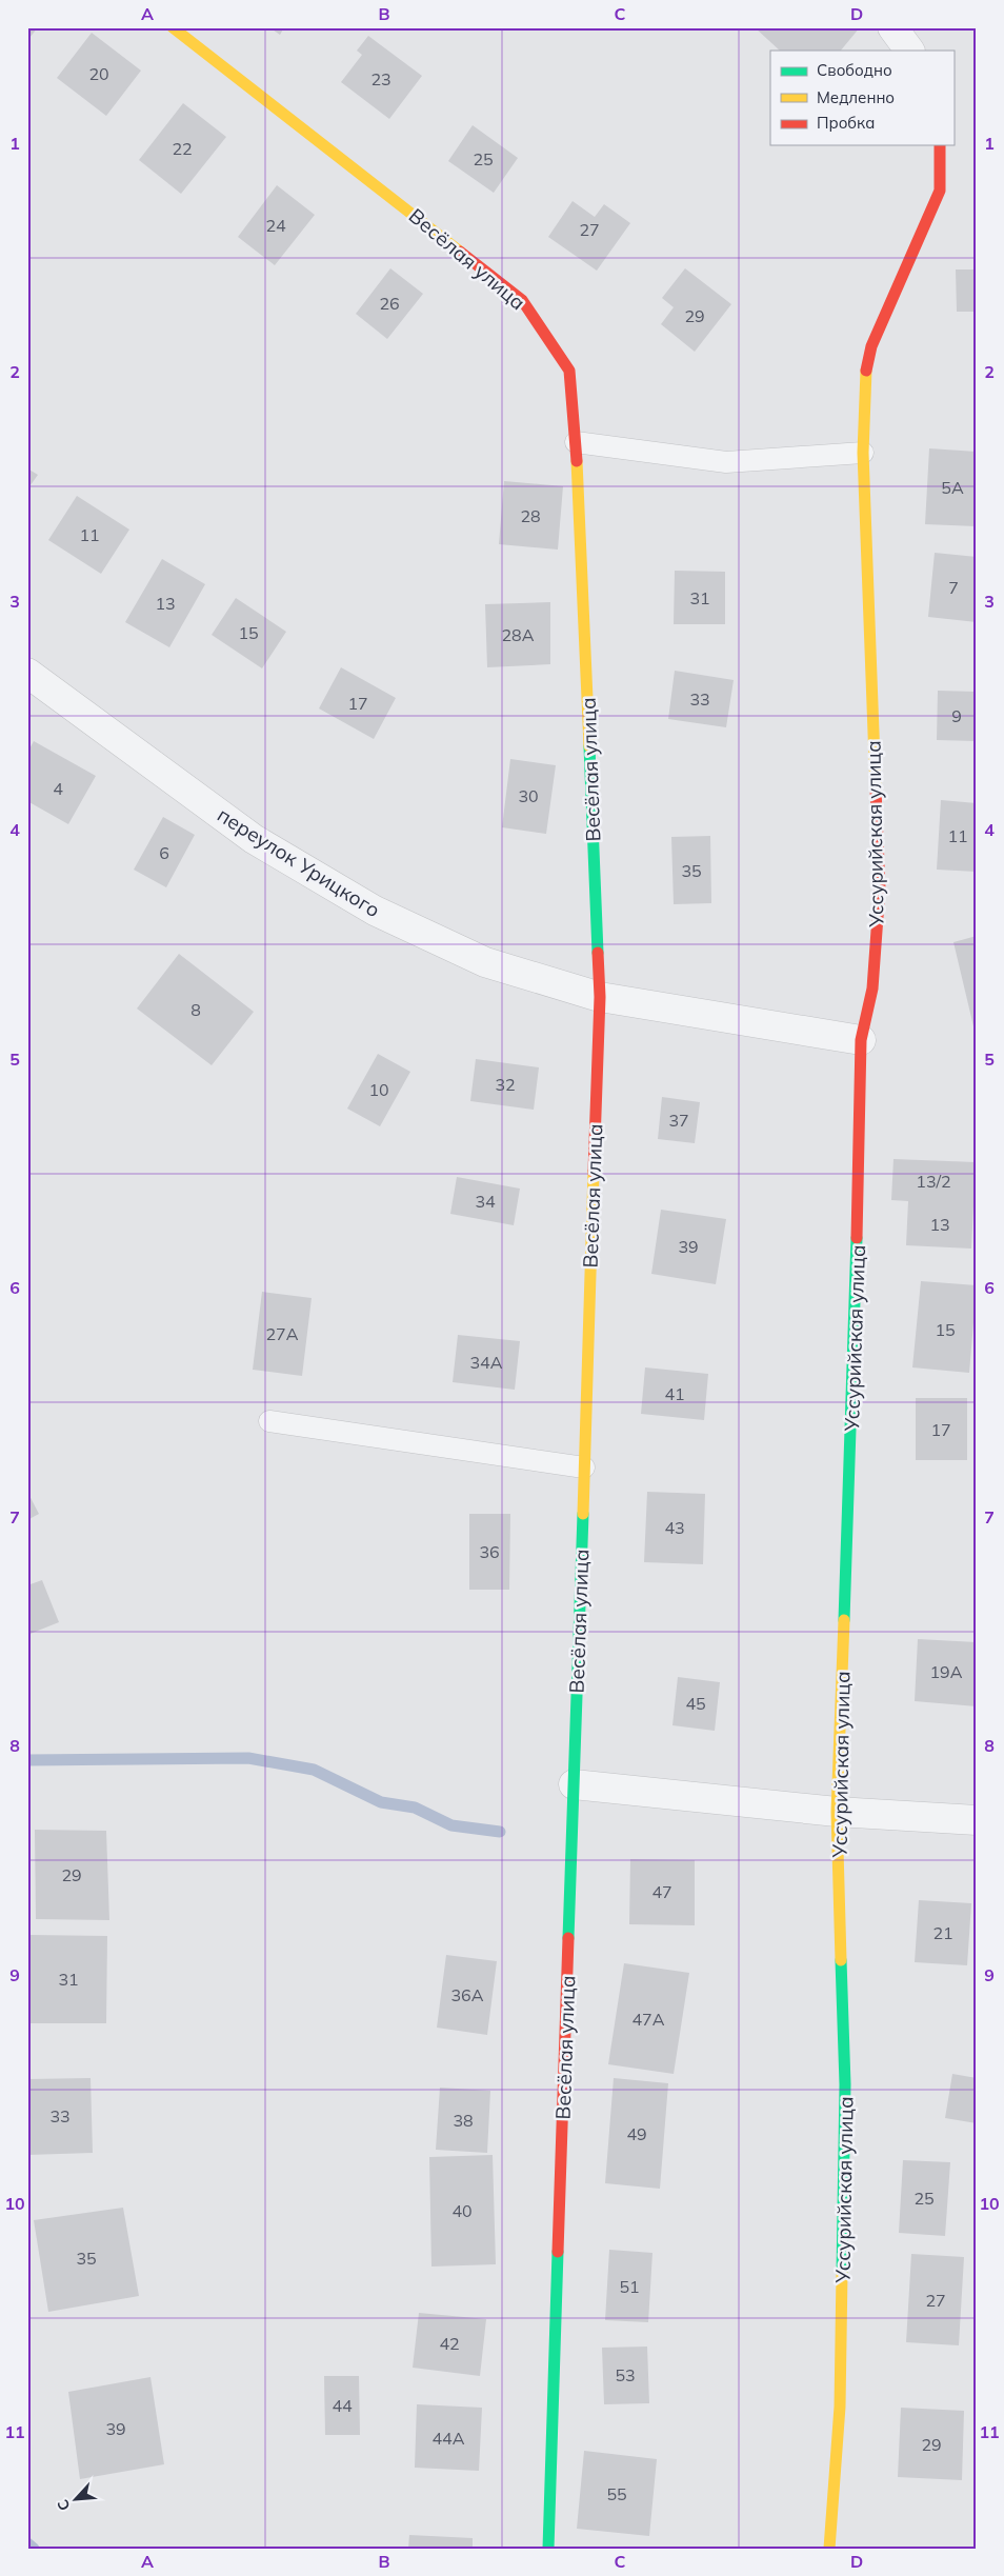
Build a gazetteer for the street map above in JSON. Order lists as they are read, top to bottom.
{
  "streets": {
    "street": ["Весёлая улица", "Уссурийская улица", "переулок Урицкого"]
  },
  "crossings": [
    ["Весёлая улица", "переулок Урицкого"],
    ["Уссурийская улица", "переулок Урицкого"]
  ],
  "house_numbers": [
    "20",
    "23",
    "22",
    "25",
    "24",
    "27",
    "26",
    "29",
    "5А",
    "28",
    "11",
    "7",
    "31",
    "13",
    "15",
    "28А",
    "33",
    "17",
    "9",
    "4",
    "30",
    "11",
    "6",
    "35",
    "8",
    "32",
    "10",
    "37",
    "13/2",
    "34",
    "13",
    "39",
    "15",
    "27А",
    "34А",
    "41",
    "17",
    "43",
    "36",
    "19А",
    "45",
    "29",
    "47",
    "21",
    "31",
    "36А",
    "47А",
    "33",
    "38",
    "49",
    "25",
    "40",
    "35",
    "51",
    "27",
    "42",
    "53",
    "44",
    "39",
    "44А",
    "29",
    "55"
  ],
  "legend": ["Свободно", "Медленно", "Пробка"],
  "north": "bottom left",
  "grid": {
    "columns": [
      "A",
      "B",
      "C",
      "D"
    ],
    "rows": [
      "1",
      "2",
      "3",
      "4",
      "5",
      "6",
      "7",
      "8",
      "9",
      "10",
      "11"
    ]
  }
}
